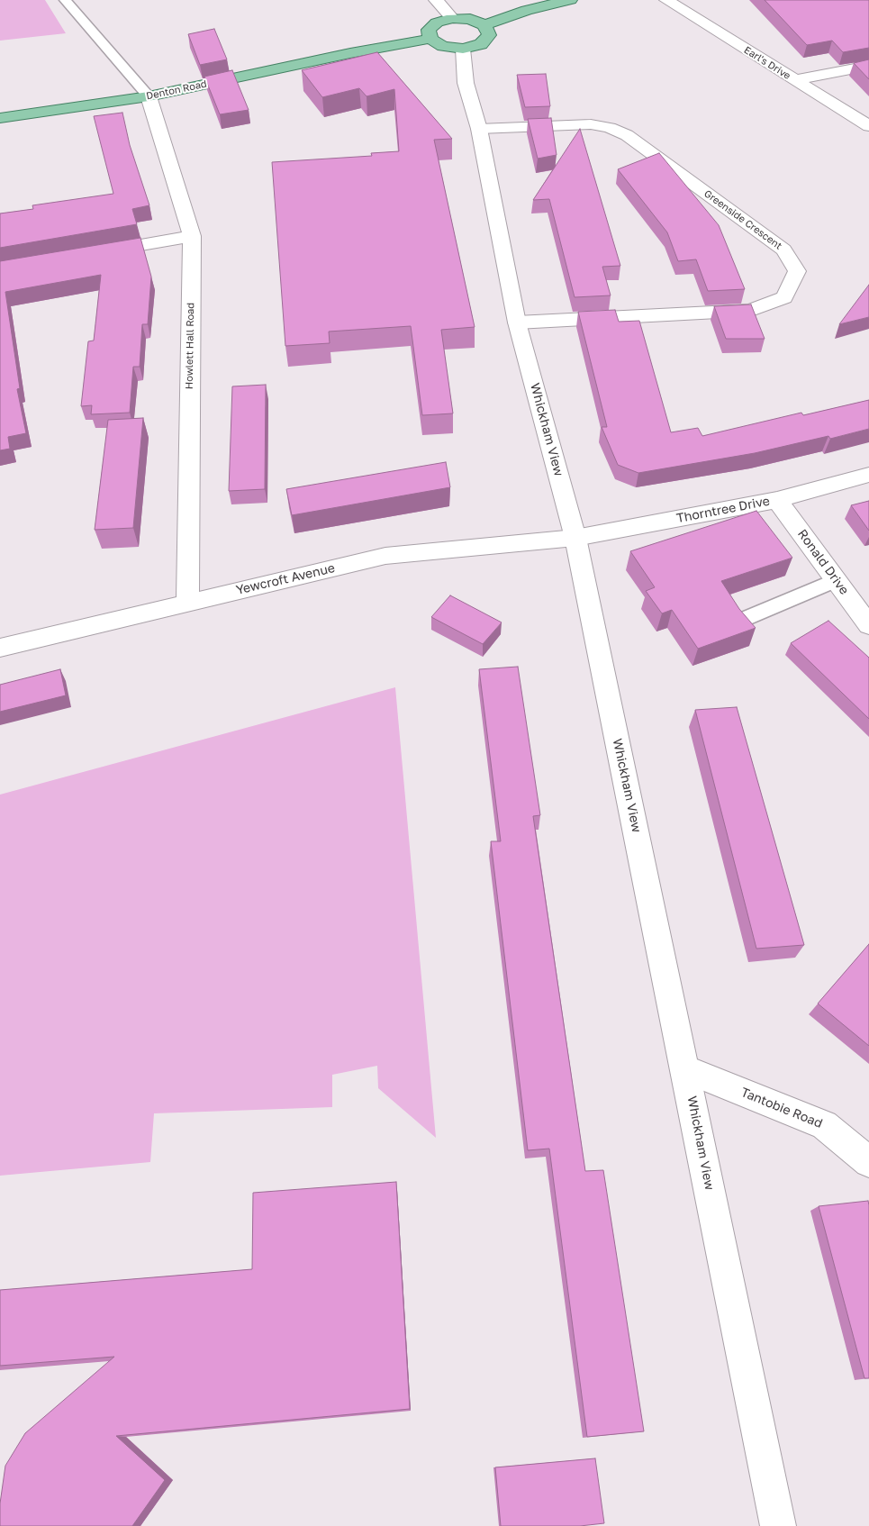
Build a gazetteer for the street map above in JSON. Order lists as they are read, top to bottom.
{
  "streets": {
    "main road": ["Denton Road"],
    "street": [
      "Earl's Drive",
      "Greenside Crescent",
      "Howlett Hall Road",
      "Whickham View",
      "Thorntree Drive",
      "Ronald Drive",
      "Yewcroft Avenue",
      "Tantobie Road"
    ]
  },
  "crossings": [
    ["Denton Road", "Howlett Hall Road"],
    ["Greenside Crescent", "Whickham View"],
    ["Howlett Hall Road", "Yewcroft Avenue"],
    ["Whickham View", "Thorntree Drive"],
    ["Whickham View", "Yewcroft Avenue"],
    ["Whickham View", "Tantobie Road"],
    ["Thorntree Drive", "Ronald Drive"],
    ["Thorntree Drive", "Yewcroft Avenue"]
  ]
}
